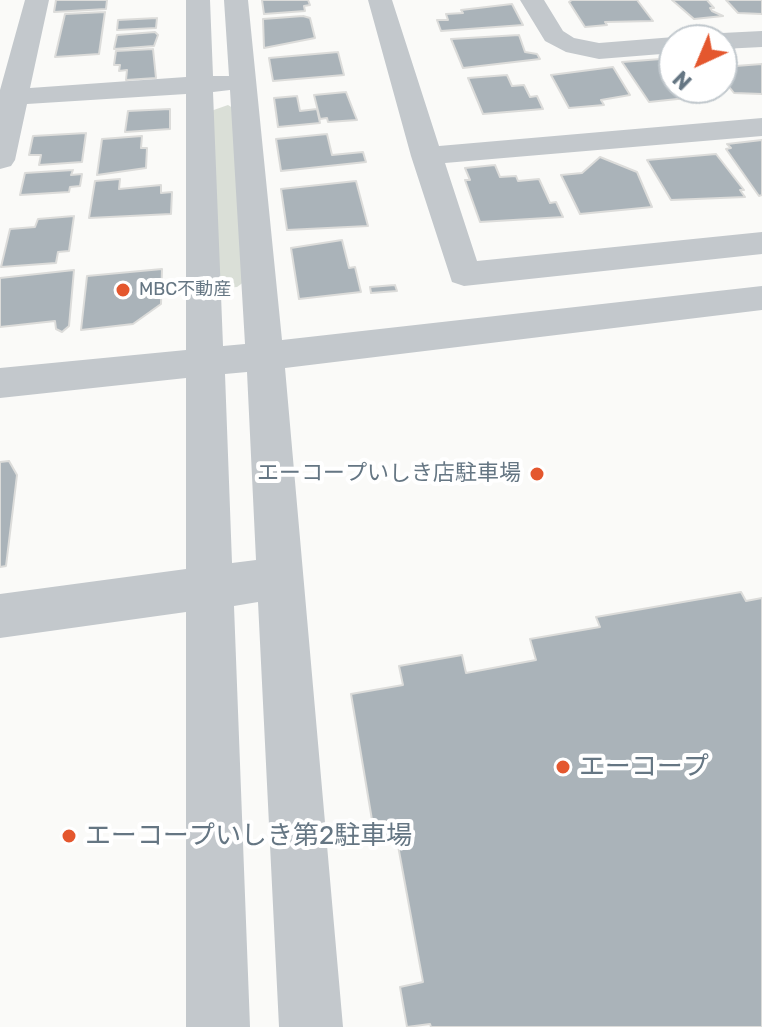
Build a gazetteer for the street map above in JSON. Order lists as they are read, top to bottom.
{
  "places": [
    "MBC不動産",
    "エーコープいしき店駐車場",
    "エーコープ",
    "エーコープいしき第2駐車場"
  ],
  "north": "bottom left"
}
